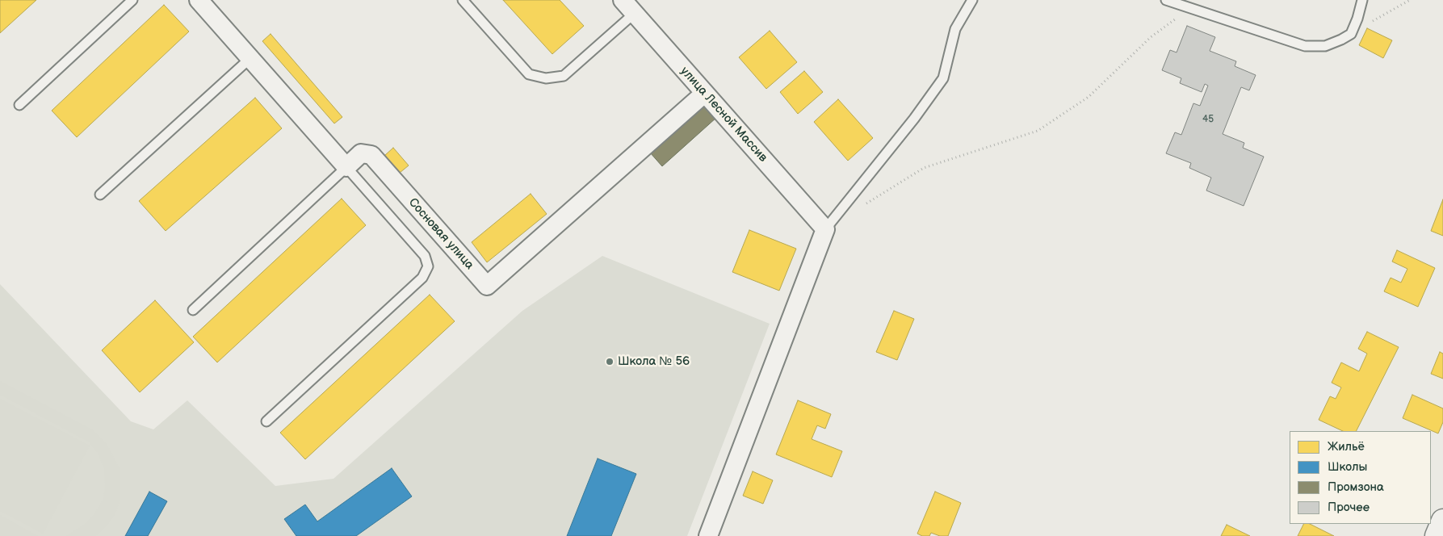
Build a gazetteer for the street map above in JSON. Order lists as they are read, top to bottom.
{
  "streets": {
    "street": ["улица Лесной Массив", "Сосновая улица"]
  },
  "crossings": [
    ["улица Лесной Массив", "Сосновая улица"]
  ],
  "places": ["Школа № 56"],
  "house_numbers": ["45"],
  "legend": [
    "Жильё",
    "Школы",
    "Промзона",
    "Прочее"
  ]
}
